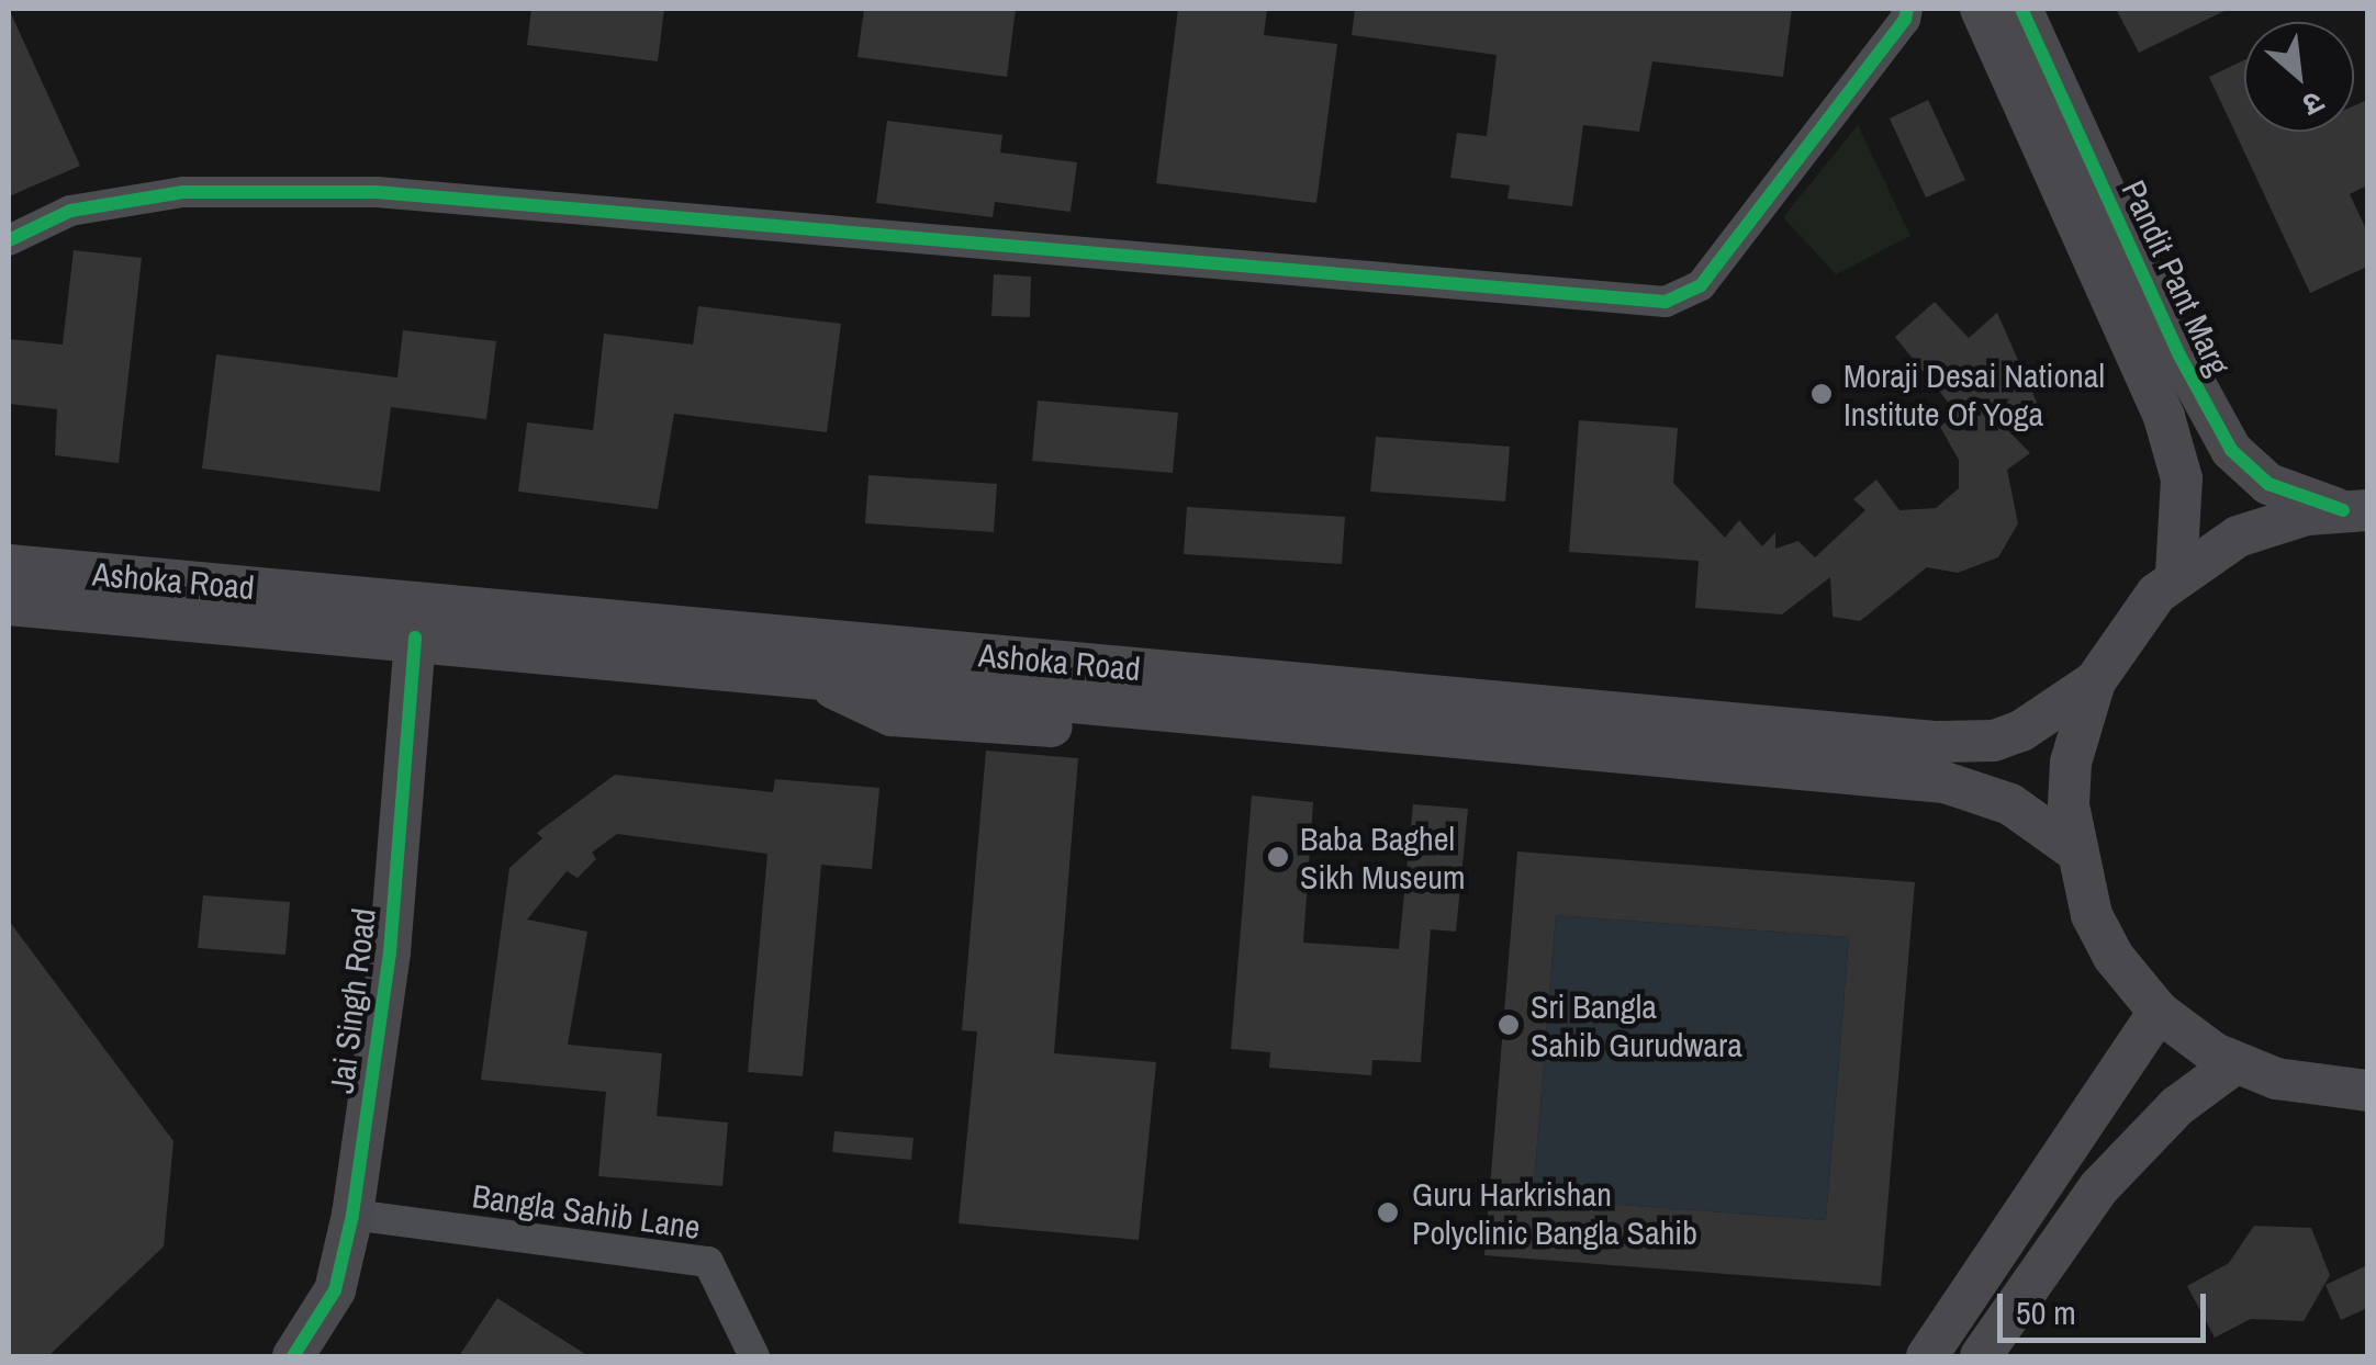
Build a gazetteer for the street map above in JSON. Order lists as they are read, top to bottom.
{
  "streets": {
    "main road": ["Pandit Pant Marg", "Ashoka Road", "Jai Singh Road"],
    "street": ["Bangla Sahib Lane"]
  },
  "crossings": [
    ["Ashoka Road", "Jai Singh Road"],
    ["Jai Singh Road", "Bangla Sahib Lane"]
  ],
  "places": [
    "Moraji Desai National Institute Of Yoga",
    "Baba Baghel Sikh Museum",
    "Sri Bangla Sahib Gurudwara",
    "Guru Harkrishan Polyclinic Bangla Sahib"
  ],
  "scale_bar": "50 m",
  "north": "bottom right"
}
